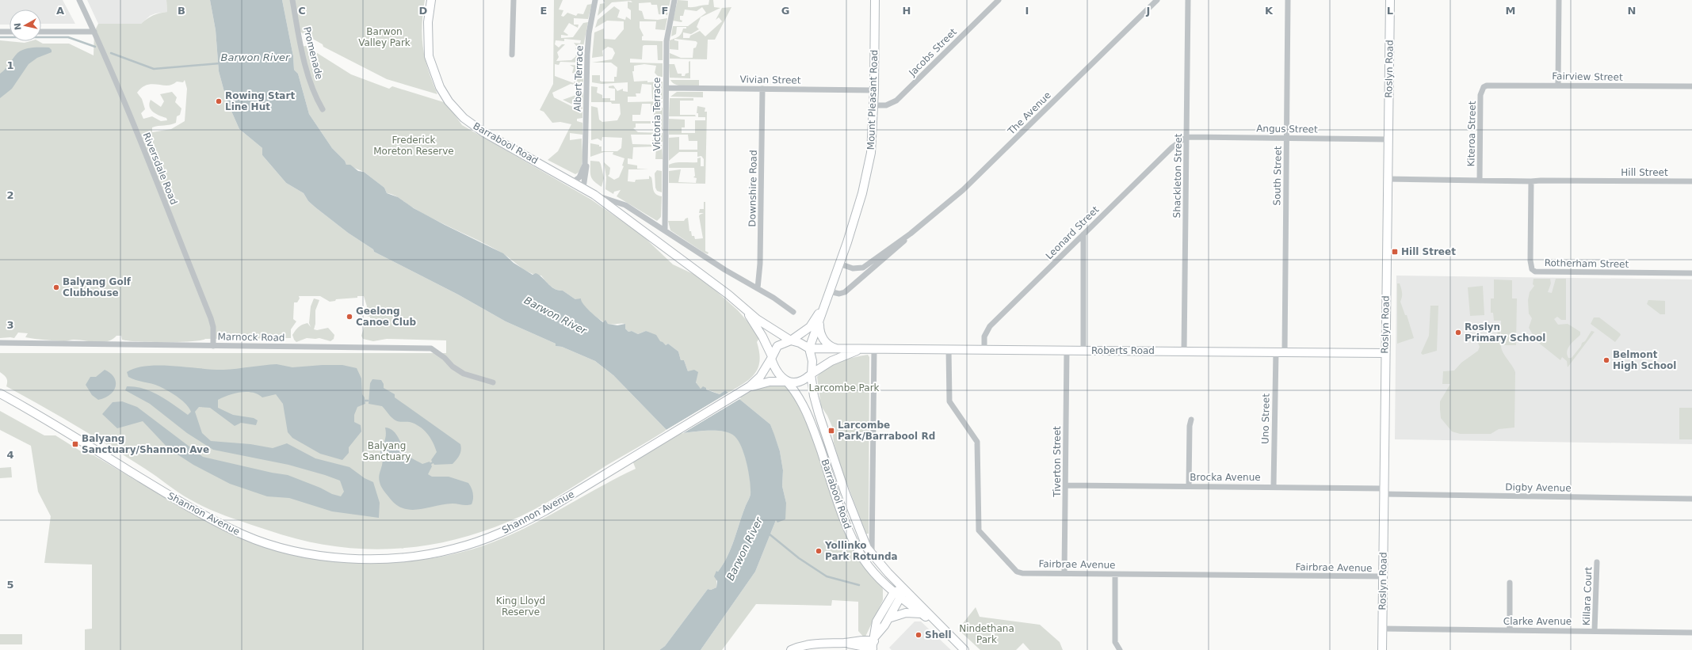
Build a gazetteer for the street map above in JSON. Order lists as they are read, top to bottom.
{
  "streets": {
    "street": [
      "Jacobs Street",
      "Promenade",
      "Roslyn Road",
      "Fairview Street",
      "Albert Terrace",
      "Vivian Street",
      "Mount Pleasant Road",
      "The Avenue",
      "Victoria Terrace",
      "Angus Street",
      "Kiteroa Street",
      "Barrabool Road",
      "Riversdale Road",
      "Hill Street",
      "Shackleton Street",
      "South Street",
      "Downshire Road",
      "Leonard Street",
      "Rotherham Street",
      "Marnock Road",
      "Roberts Road",
      "Uno Street",
      "Tiverton Street",
      "Brocka Avenue",
      "Digby Avenue",
      "Shannon Avenue",
      "Fairbrae Avenue",
      "Killara Court",
      "Clarke Avenue"
    ]
  },
  "crossings": [
    ["Jacobs Street", "Mount Pleasant Road"],
    ["Roslyn Road", "Angus Street"],
    ["Roslyn Road", "Hill Street"],
    ["Roslyn Road", "Roberts Road"],
    ["Roslyn Road", "Brocka Avenue"],
    ["Roslyn Road", "Digby Avenue"],
    ["Roslyn Road", "Fairbrae Avenue"],
    ["Roslyn Road", "Clarke Avenue"],
    ["Fairview Street", "Kiteroa Street"],
    ["Albert Terrace", "Barrabool Road"],
    ["Vivian Street", "Mount Pleasant Road"],
    ["Vivian Street", "Victoria Terrace"],
    ["Vivian Street", "Downshire Road"],
    ["Mount Pleasant Road", "The Avenue"],
    ["Mount Pleasant Road", "Barrabool Road"],
    ["Mount Pleasant Road", "Roberts Road"],
    ["Mount Pleasant Road", "Shannon Avenue"],
    ["Victoria Terrace", "Barrabool Road"],
    ["Angus Street", "Shackleton Street"],
    ["Angus Street", "South Street"],
    ["Angus Street", "Leonard Street"],
    ["Kiteroa Street", "Hill Street"],
    ["Barrabool Road", "Downshire Road"],
    ["Barrabool Road", "Roberts Road"],
    ["Barrabool Road", "Shannon Avenue"],
    ["Riversdale Road", "Marnock Road"],
    ["Hill Street", "Rotherham Street"],
    ["Shackleton Street", "Leonard Street"],
    ["Shackleton Street", "Roberts Road"],
    ["South Street", "Roberts Road"],
    ["Leonard Street", "Roberts Road"],
    ["Roberts Road", "Uno Street"],
    ["Roberts Road", "Tiverton Street"],
    ["Roberts Road", "Shannon Avenue"],
    ["Roberts Road", "Fairbrae Avenue"],
    ["Uno Street", "Brocka Avenue"],
    ["Tiverton Street", "Brocka Avenue"],
    ["Tiverton Street", "Fairbrae Avenue"],
    ["Brocka Avenue", "Digby Avenue"],
    ["Killara Court", "Clarke Avenue"]
  ],
  "water": ["Barwon River"],
  "parks": [
    "Barwon Valley Park",
    "Frederick Moreton Reserve",
    "Larcombe Park",
    "Balyang Sanctuary",
    "King Lloyd Reserve",
    "Nindethana Park"
  ],
  "places": {
    "other": [
      "Rowing Start Line Hut",
      "Balyang Golf Clubhouse",
      "Geelong Canoe Club",
      "Roslyn Primary School",
      "Belmont High School",
      "Yollinko Park Rotunda",
      "Shell"
    ],
    "transit": ["Hill Street", "Larcombe Park/Barrabool Rd", "Balyang Sanctuary/Shannon Ave"]
  },
  "north": "left",
  "grid": {
    "columns": [
      "A",
      "B",
      "C",
      "D",
      "E",
      "F",
      "G",
      "H",
      "I",
      "J",
      "K",
      "L",
      "M",
      "N"
    ],
    "rows": [
      "1",
      "2",
      "3",
      "4",
      "5"
    ]
  }
}
